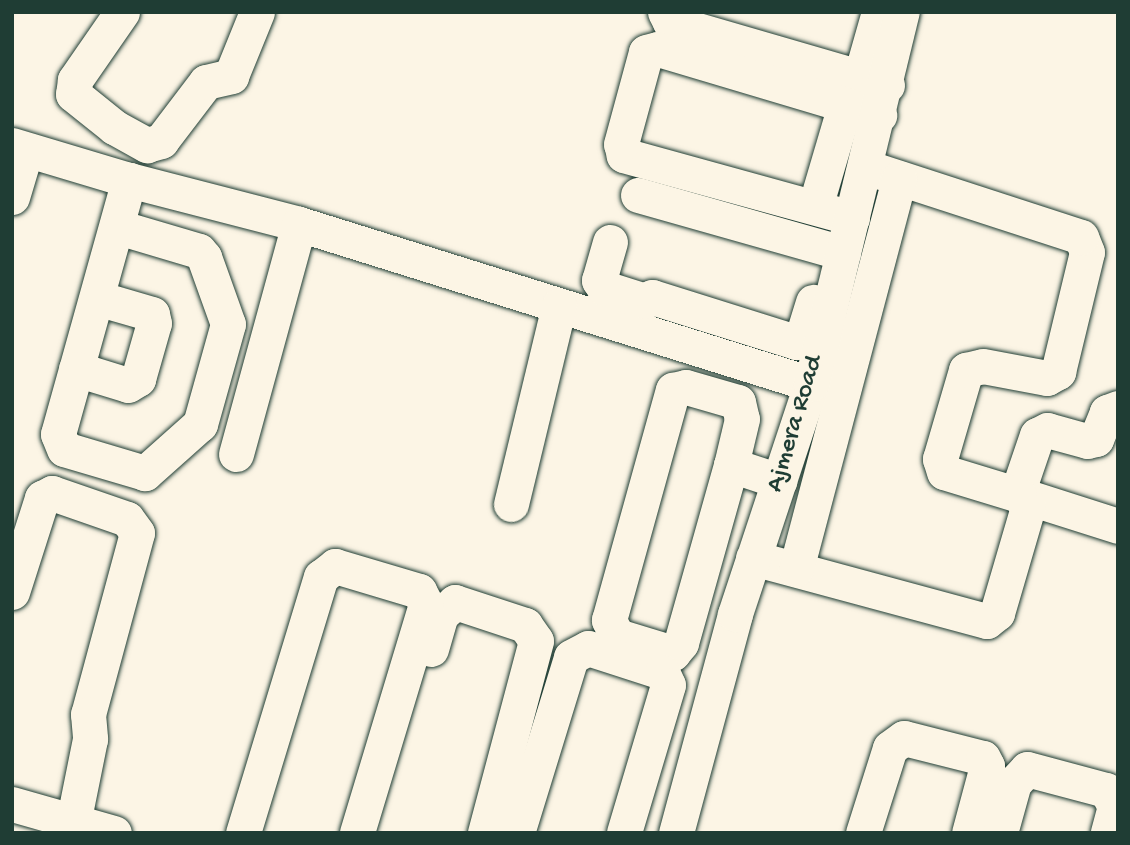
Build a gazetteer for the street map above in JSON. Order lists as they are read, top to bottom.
{
  "streets": {
    "street": ["Ajmera Road"]
  }
}
